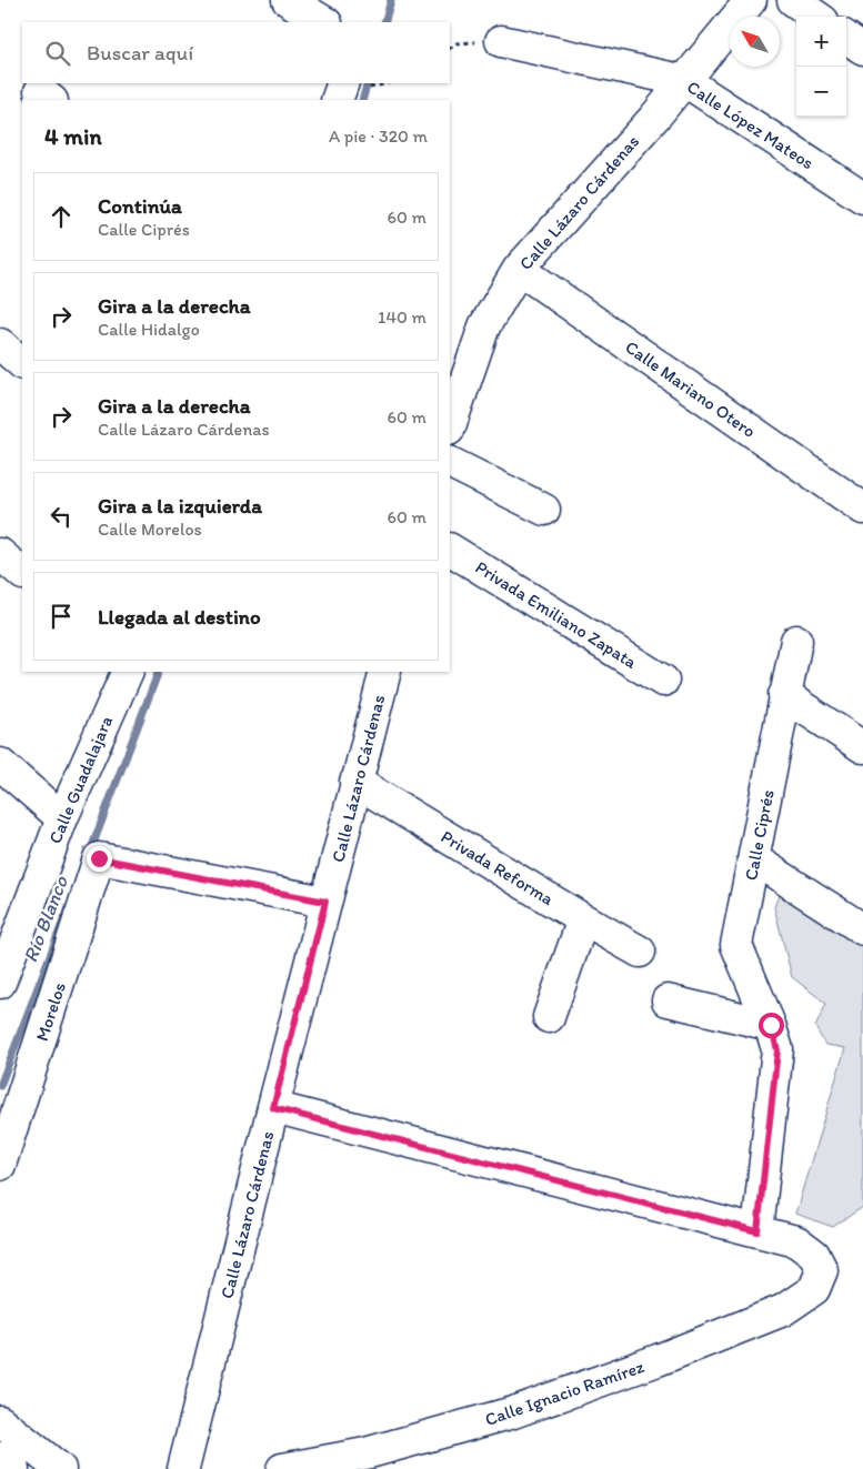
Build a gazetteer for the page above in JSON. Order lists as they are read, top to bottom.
{
  "streets": {
    "street": [
      "Calle López Mateos",
      "Calle Lázaro Cárdenas",
      "Calle Mariano Otero",
      "Privada Emiliano Zapata",
      "Calle Guadalajara",
      "Calle Ciprés",
      "Privada Reforma",
      "Morelos",
      "Calle Ignacio Ramírez"
    ]
  },
  "crossings": [
    ["Calle López Mateos", "Calle Lázaro Cárdenas"],
    ["Calle Lázaro Cárdenas", "Calle Mariano Otero"],
    ["Calle Lázaro Cárdenas", "Privada Reforma"],
    ["Calle Lázaro Cárdenas", "Morelos"],
    ["Calle Ciprés", "Calle Ignacio Ramírez"]
  ],
  "water": ["Río Blanco"],
  "north": "top left",
  "page": {
    "map_buttons": ["+", "−"],
    "search": "Buscar aquí",
    "heading": ["4 min", "A pie · 320 m"],
    "list": [
      ["Continúa", "Calle Ciprés", "60 m"],
      ["Gira a la derecha", "Calle Hidalgo", "140 m"],
      ["Gira a la derecha", "Calle Lázaro Cárdenas", "60 m"],
      ["Gira a la izquierda", "Calle Morelos", "60 m"],
      "Llegada al destino"
    ]
  }
}
